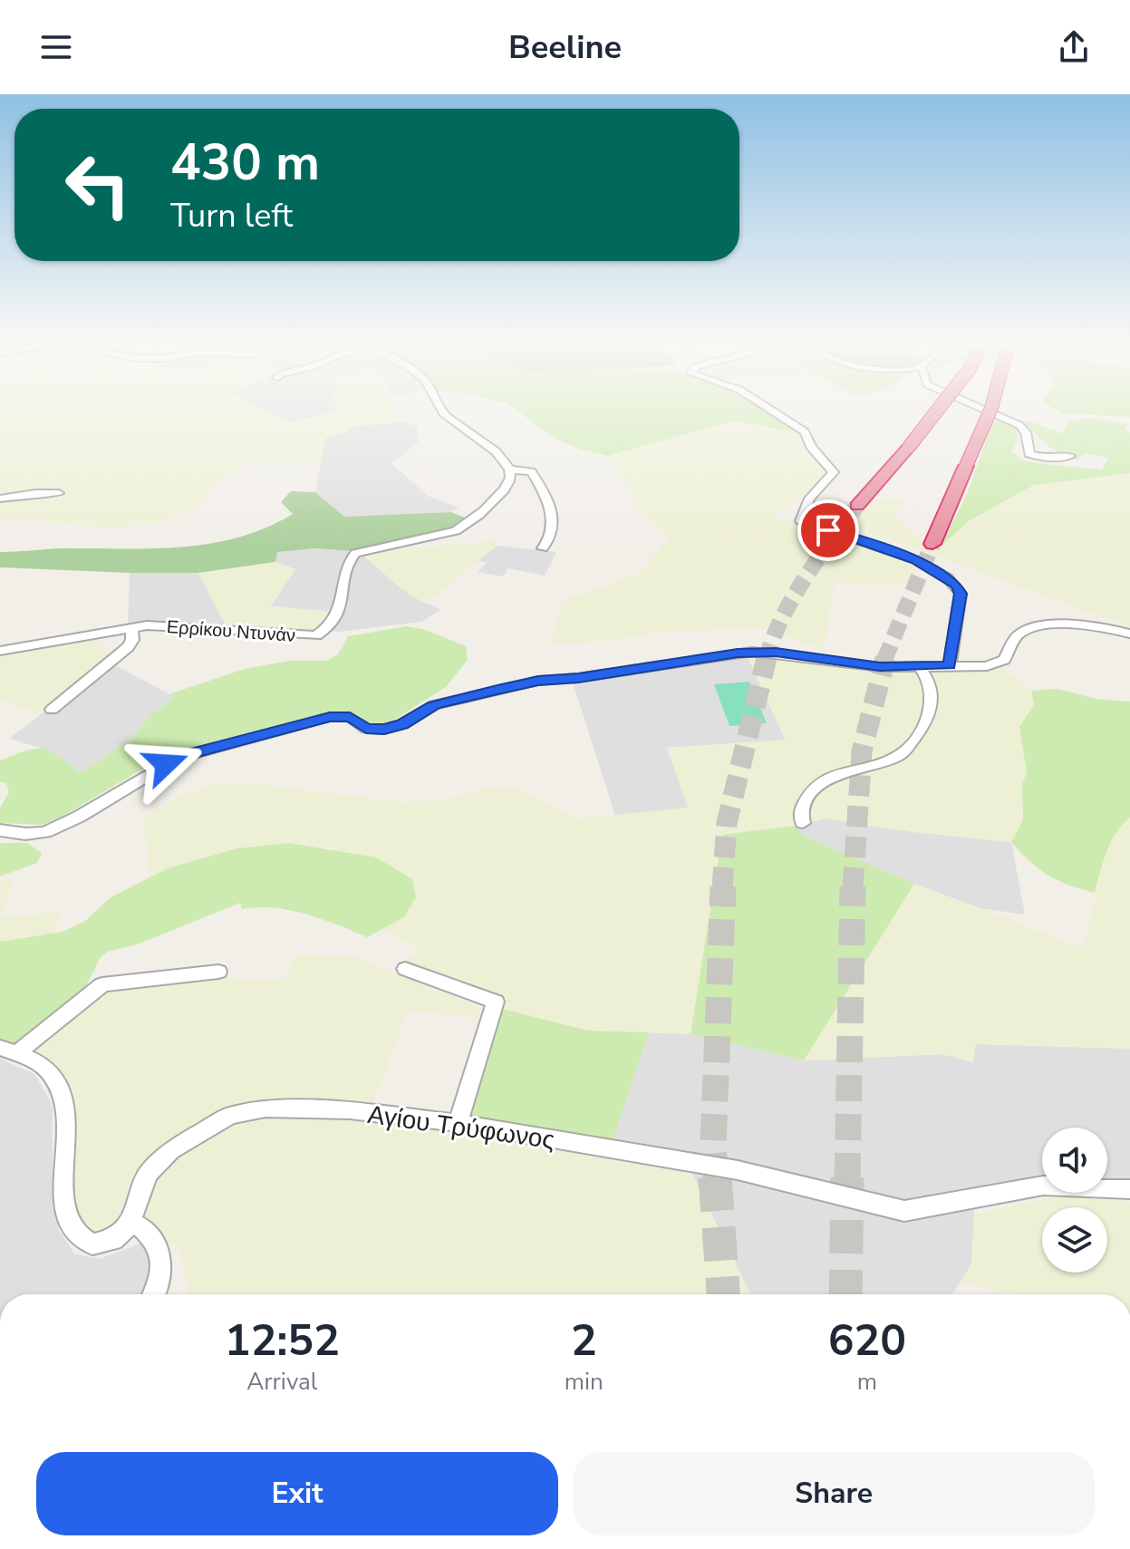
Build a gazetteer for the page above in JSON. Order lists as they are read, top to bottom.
{
  "streets": {
    "street": ["Ερρίκου Ντυνάν", "Αγίου Τρύφωνος"]
  },
  "page": {
    "header": "Beeline",
    "turn": ["430 m", "Turn left"],
    "eta": [
      "12:52",
      "Arrival",
      "2",
      "min",
      "620",
      "m"
    ],
    "buttons": ["Exit", "Share"]
  }
}
